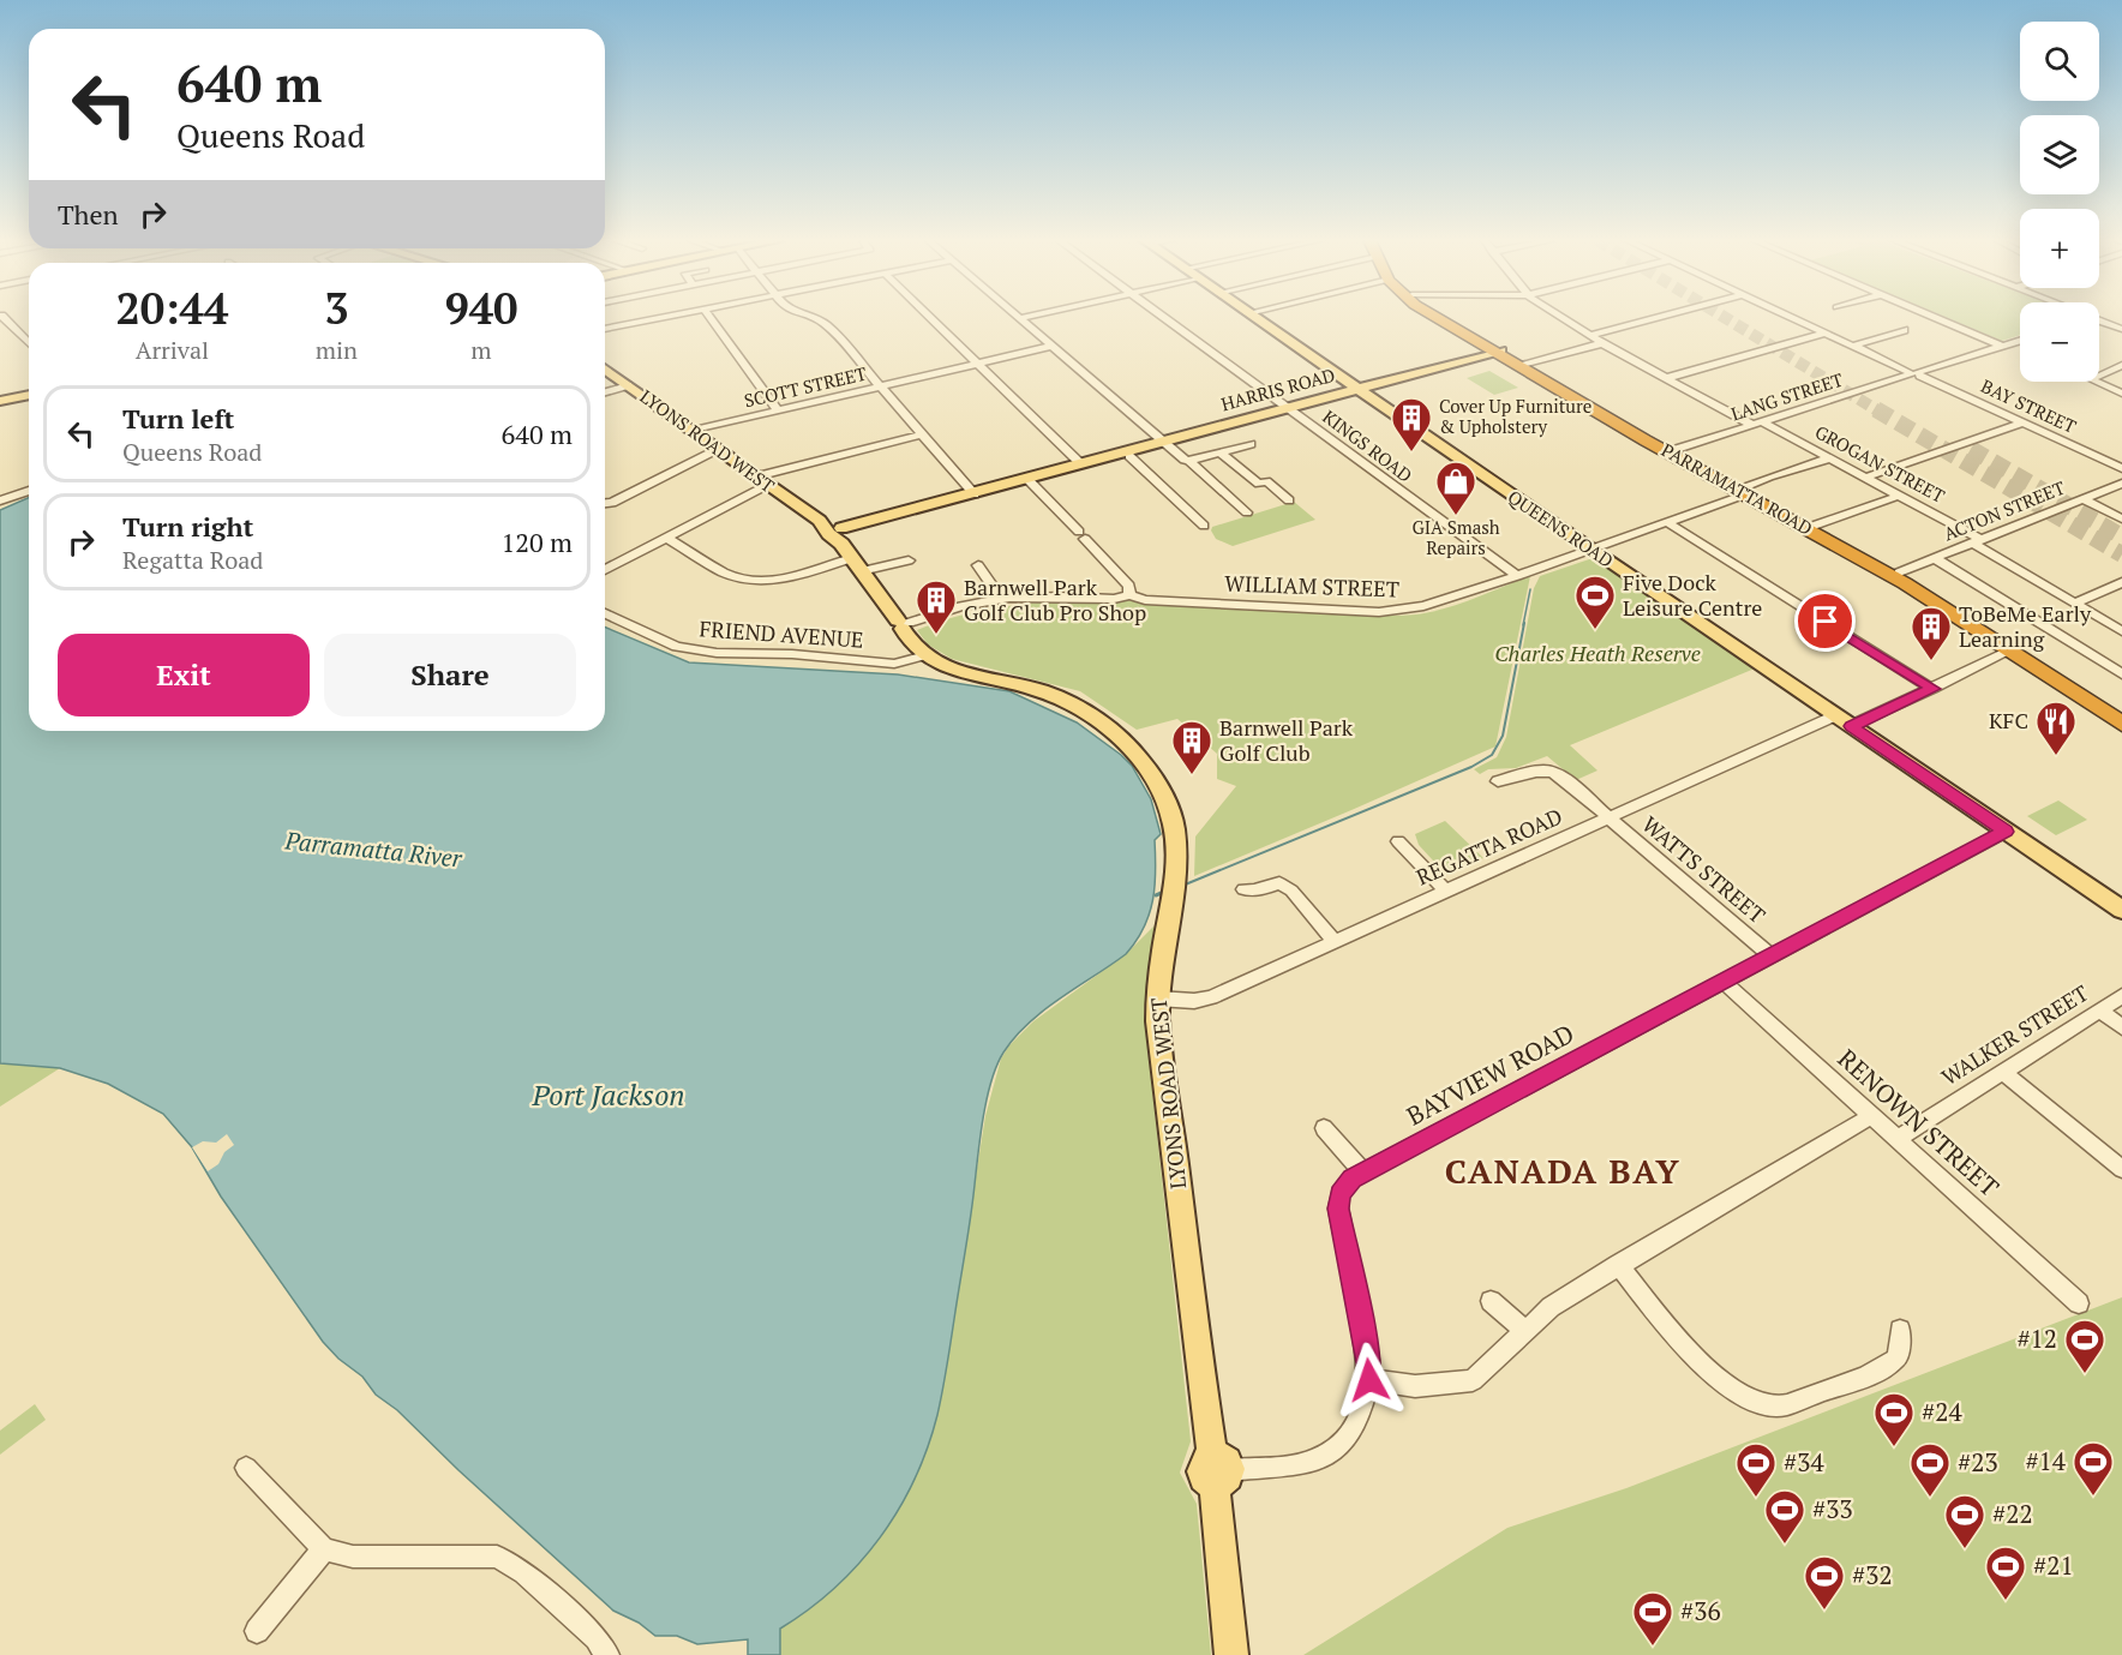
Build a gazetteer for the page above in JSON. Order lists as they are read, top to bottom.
{
  "streets": {
    "highway": ["PARRAMATTA ROAD"],
    "main road": ["HARRIS ROAD", "LYONS ROAD WEST", "QUEENS ROAD"],
    "street": [
      "SCOTT STREET",
      "LANG STREET",
      "BAY STREET",
      "KINGS ROAD",
      "GROGAN STREET",
      "ACTON STREET",
      "WILLIAM STREET",
      "FRIEND AVENUE",
      "REGATTA ROAD",
      "WATTS STREET",
      "WALKER STREET",
      "BAYVIEW ROAD",
      "RENOWN STREET"
    ]
  },
  "crossings": [
    ["SCOTT STREET", "LYONS ROAD WEST"],
    ["HARRIS ROAD", "LYONS ROAD WEST"],
    ["HARRIS ROAD", "KINGS ROAD"],
    ["HARRIS ROAD", "PARRAMATTA ROAD"],
    ["HARRIS ROAD", "QUEENS ROAD"],
    ["LANG STREET", "BAY STREET"],
    ["LANG STREET", "GROGAN STREET"],
    ["LANG STREET", "PARRAMATTA ROAD"],
    ["LYONS ROAD WEST", "WILLIAM STREET"],
    ["LYONS ROAD WEST", "FRIEND AVENUE"],
    ["LYONS ROAD WEST", "REGATTA ROAD"],
    ["LYONS ROAD WEST", "BAYVIEW ROAD"],
    ["KINGS ROAD", "WILLIAM STREET"],
    ["GROGAN STREET", "ACTON STREET"],
    ["GROGAN STREET", "WILLIAM STREET"],
    ["PARRAMATTA ROAD", "ACTON STREET"],
    ["PARRAMATTA ROAD", "WILLIAM STREET"],
    ["PARRAMATTA ROAD", "REGATTA ROAD"],
    ["QUEENS ROAD", "WILLIAM STREET"],
    ["QUEENS ROAD", "REGATTA ROAD"],
    ["QUEENS ROAD", "BAYVIEW ROAD"],
    ["REGATTA ROAD", "WATTS STREET"],
    ["WATTS STREET", "BAYVIEW ROAD"],
    ["WALKER STREET", "RENOWN STREET"],
    ["BAYVIEW ROAD", "RENOWN STREET"]
  ],
  "districts": ["CANADA BAY"],
  "water": ["Parramatta River", "Port Jackson"],
  "parks": ["Charles Heath Reserve"],
  "places": {
    "building": [
      "Cover Up Furniture & Upholstery",
      "Barnwell Park Golf Club Pro Shop",
      "ToBeMe Early Learning",
      "Barnwell Park Golf Club"
    ],
    "shop": ["GIA Smash Repairs"],
    "sports": [
      "Five Dock Leisure Centre",
      "#12",
      "#24",
      "#14",
      "#34",
      "#23",
      "#33",
      "#22",
      "#21",
      "#32",
      "#36"
    ],
    "restaurant": ["KFC"]
  },
  "page": {
    "map_buttons": ["+", "−"],
    "turn": ["640 m", "Queens Road"],
    "then": "Then",
    "eta": [
      "20:44",
      "Arrival",
      "3",
      "min",
      "940",
      "m"
    ],
    "list": [
      {
        "name": "Turn left",
        "note": "Queens Road",
        "value": "640 m"
      },
      {
        "name": "Turn right",
        "note": "Regatta Road",
        "value": "120 m"
      }
    ],
    "buttons": ["Exit", "Share"]
  }
}
